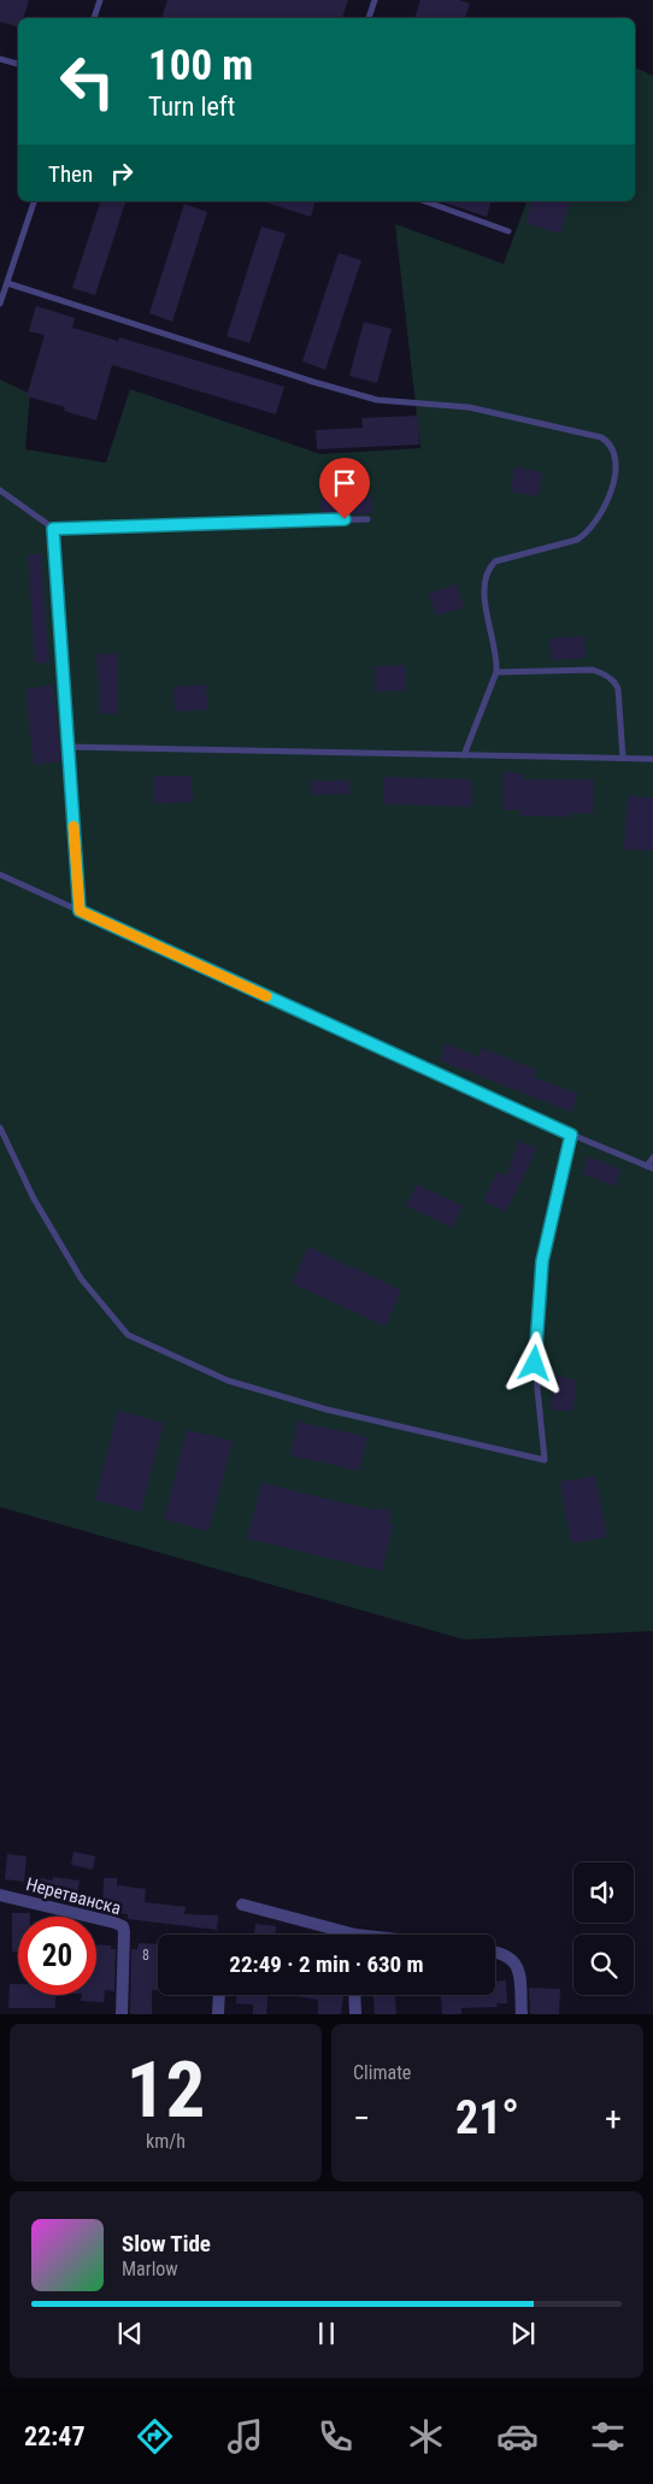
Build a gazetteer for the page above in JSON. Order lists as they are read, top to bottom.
{
  "streets": {
    "street": ["Неретванска"]
  },
  "house_numbers": ["8"],
  "page": {
    "turn": ["100 m", "Turn left"],
    "then": "Then",
    "limit": "20",
    "trip": "22:49 · 2 min · 630 m",
    "tile": [
      ["12", "km/h"],
      "Climate"
    ],
    "heat": ["−", "21°", "+"],
    "song": ["Slow Tide", "Marlow"],
    "tabs": "22:47"
  }
}
